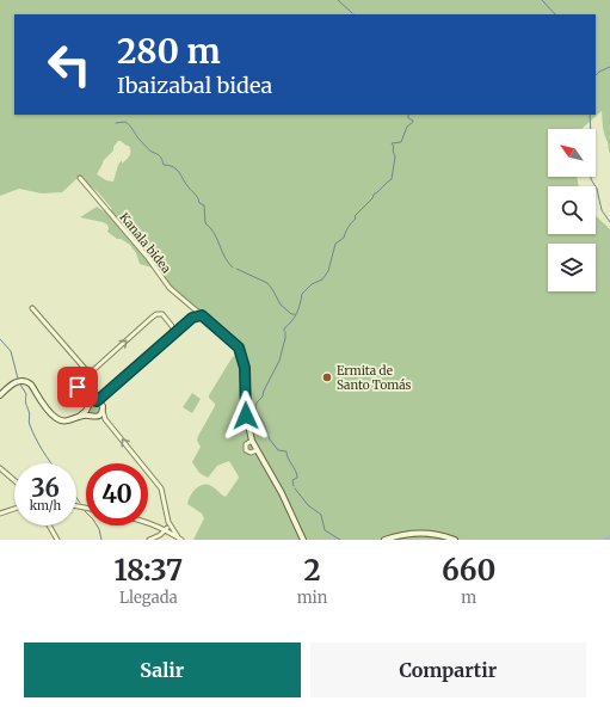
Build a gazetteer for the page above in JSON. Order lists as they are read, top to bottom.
{
  "streets": {
    "street": ["Kanala bidea"]
  },
  "places": ["Ermita de Santo Tomás"],
  "north": "top left",
  "page": {
    "turn": ["280 m", "Ibaizabal bidea"],
    "speed": "36 km/h",
    "limit": "40",
    "eta": [
      "18:37",
      "Llegada",
      "2",
      "min",
      "660",
      "m"
    ],
    "buttons": ["Salir", "Compartir"]
  }
}
